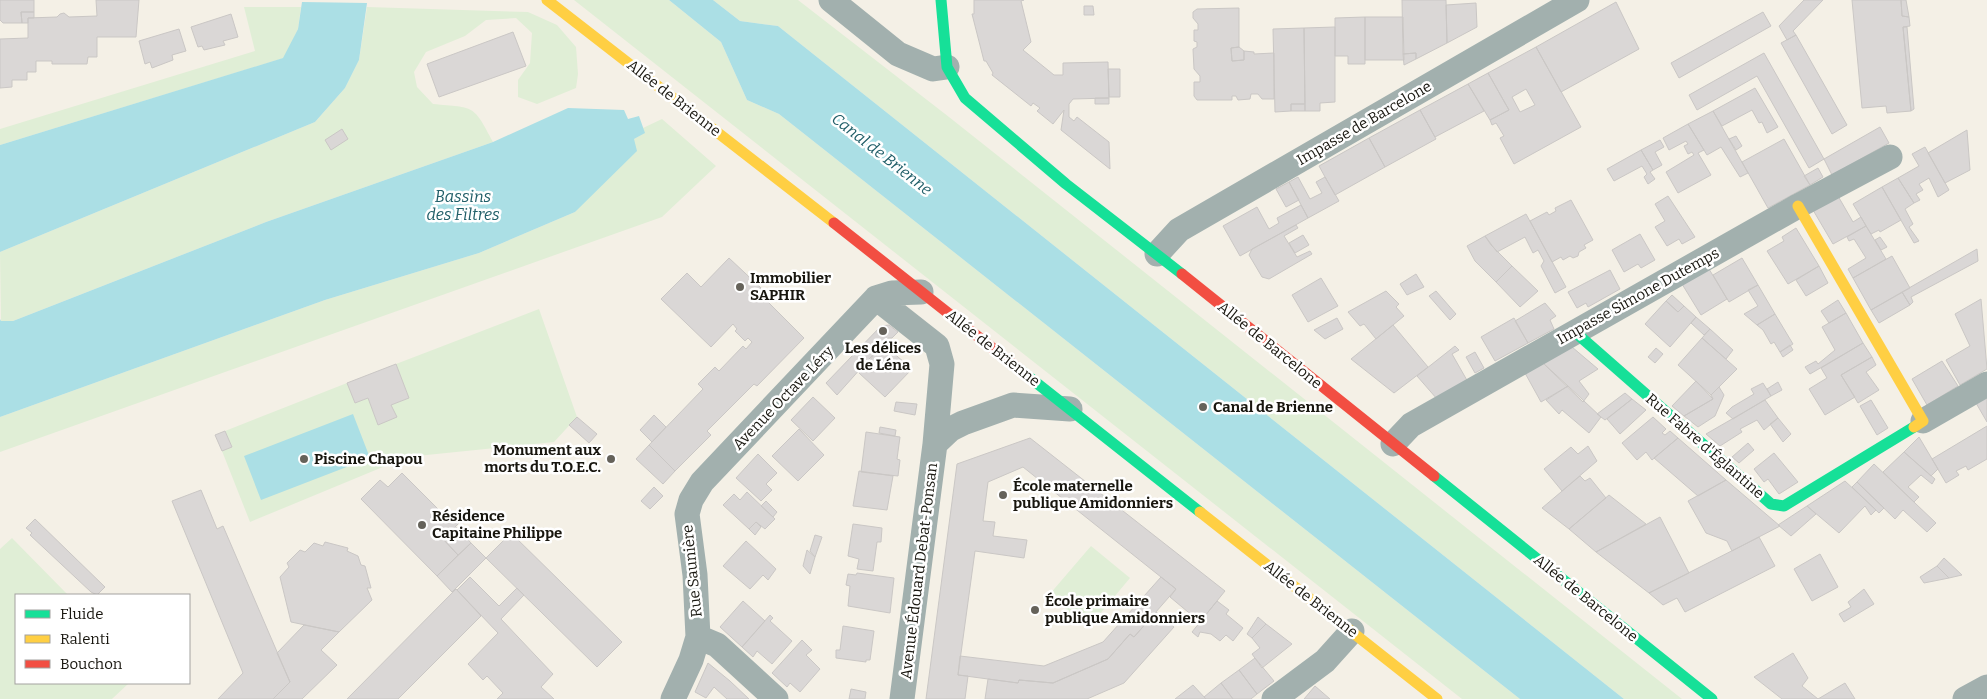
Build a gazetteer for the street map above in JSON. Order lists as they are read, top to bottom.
{
  "streets": {
    "main road": ["Allée de Brienne", "Allée de Barcelone", "Rue Fabre d'Églantine"],
    "street": [
      "Impasse de Barcelone",
      "Impasse Simone Dutemps",
      "Avenue Octave Léry",
      "Rue Saunière",
      "Avenue Édouard Debat-Ponsan"
    ]
  },
  "crossings": [
    ["Allée de Brienne", "Avenue Édouard Debat-Ponsan"],
    ["Impasse de Barcelone", "Allée de Barcelone"],
    ["Impasse Simone Dutemps", "Allée de Barcelone"],
    ["Impasse Simone Dutemps", "Rue Fabre d'Églantine"],
    ["Avenue Octave Léry", "Rue Saunière"],
    ["Avenue Octave Léry", "Avenue Édouard Debat-Ponsan"]
  ],
  "water": ["Canal de Brienne", "Bassins des Filtres"],
  "places": [
    "Immobilier SAPHIR",
    "Les délices de Léna",
    "Canal de Brienne",
    "Piscine Chapou",
    "Monument aux morts du T.O.E.C.",
    "École maternelle publique Amidonniers",
    "Résidence Capitaine Philippe",
    "École primaire publique Amidonniers"
  ],
  "legend": ["Fluide", "Ralenti", "Bouchon"]
}
